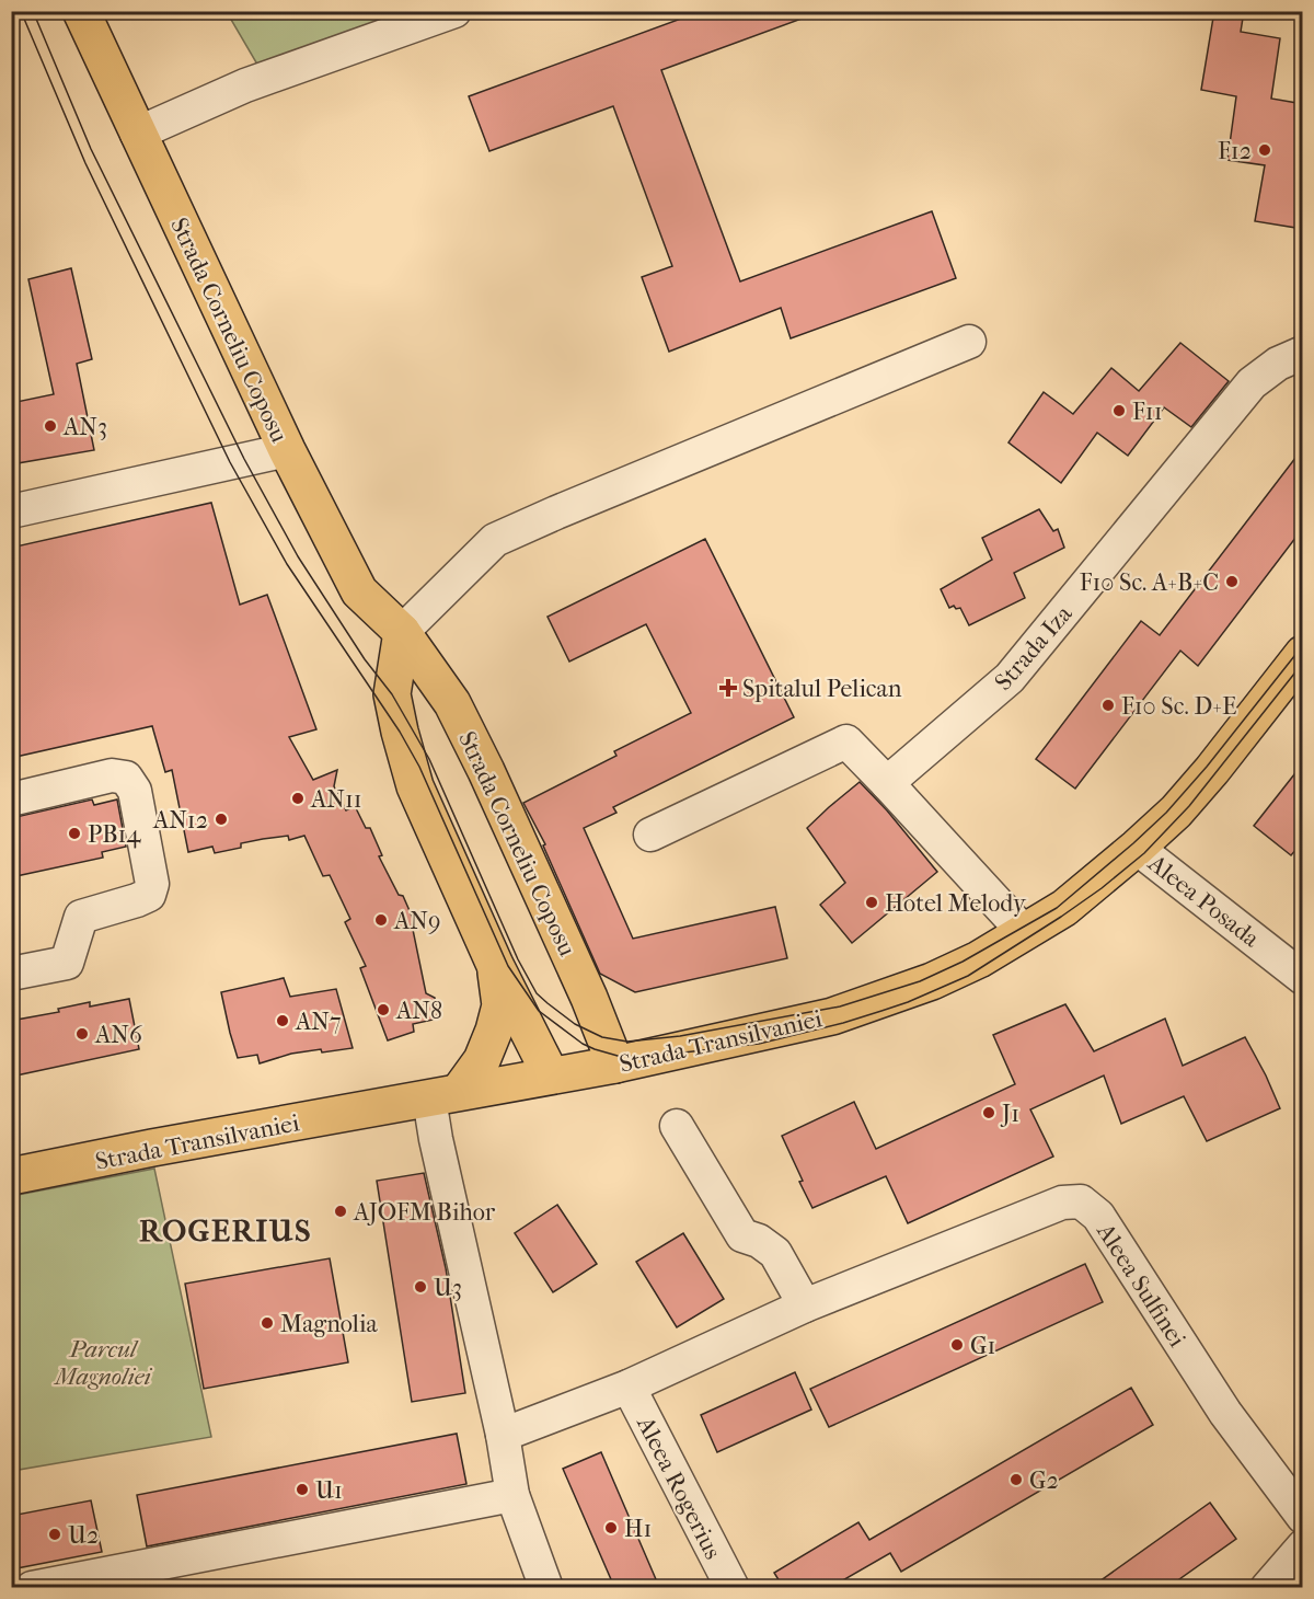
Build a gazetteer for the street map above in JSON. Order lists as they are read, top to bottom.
{
  "streets": {
    "main road": ["Strada Corneliu Coposu", "Strada Transilvaniei"],
    "street": [
      "Strada Iza",
      "Aleea Posada",
      "Aleea Sulfinei",
      "Aleea Rogerius"
    ]
  },
  "crossings": [
    ["Strada Corneliu Coposu", "Strada Transilvaniei"],
    ["Aleea Posada", "Strada Transilvaniei"],
    ["Aleea Sulfinei", "Aleea Rogerius"]
  ],
  "districts": ["ROGERIUS"],
  "parks": ["Parcul Magnoliei"],
  "places": {
    "other": [
      "F12",
      "F11",
      "AN3",
      "F10 Sc. A+B+C",
      "F10 Sc. D+E",
      "AN11",
      "AN12",
      "PB14",
      "Hotel Melody",
      "AN9",
      "AN8",
      "AN7",
      "AN6",
      "J1",
      "AJOFM Bihor",
      "U3",
      "Magnolia",
      "G1",
      "G2",
      "U1",
      "H1",
      "U2"
    ],
    "health": ["Spitalul Pelican"]
  }
}
